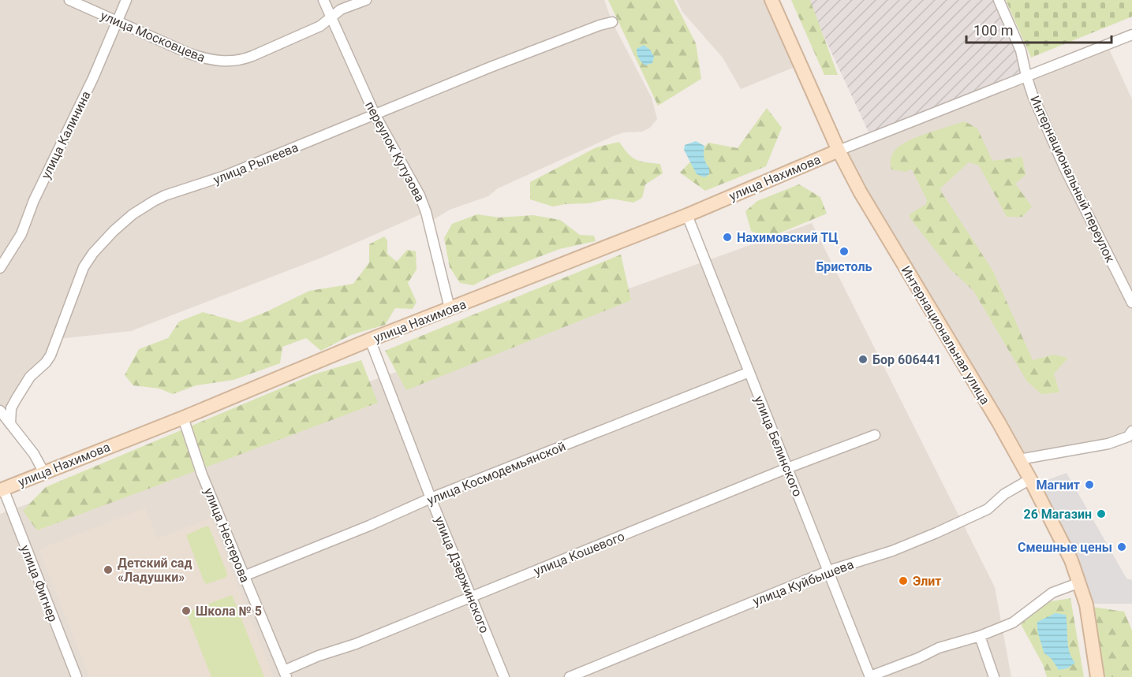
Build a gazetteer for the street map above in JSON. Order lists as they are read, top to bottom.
{
  "streets": {
    "main road": ["улица Нахимова", "Интернациональная улица"],
    "street": [
      "улица Московцева",
      "улица Калинина",
      "переулок Кутузова",
      "улица Рылеева",
      "Интернациональный переулок",
      "улица Белинского",
      "улица Космодемьянской",
      "улица Нестерова",
      "улица Кошевого",
      "улица Дзержинского",
      "улица Куйбышева",
      "улица Фигнер"
    ]
  },
  "crossings": [
    ["улица Московцева", "улица Калинина"],
    ["улица Московцева", "переулок Кутузова"],
    ["переулок Кутузова", "улица Рылеева"],
    ["переулок Кутузова", "улица Нахимова"],
    ["улица Нахимова", "Интернациональная улица"],
    ["улица Нахимова", "улица Белинского"],
    ["улица Нахимова", "улица Нестерова"],
    ["улица Нахимова", "улица Дзержинского"],
    ["улица Нахимова", "улица Фигнер"],
    ["Интернациональная улица", "улица Куйбышева"],
    ["улица Белинского", "улица Космодемьянской"],
    ["улица Белинского", "улица Кошевого"],
    ["улица Белинского", "улица Куйбышева"],
    ["улица Космодемьянской", "улица Нестерова"],
    ["улица Космодемьянской", "улица Дзержинского"],
    ["улица Нестерова", "улица Кошевого"],
    ["улица Кошевого", "улица Дзержинского"]
  ],
  "places": [
    "Нахимовский ТЦ",
    "Бристоль",
    "Бор 606441",
    "Магнит",
    "26 Магазин",
    "Смешные цены",
    "Детский сад «Ладушки»",
    "Элит",
    "Школа № 5"
  ],
  "scale_bar": "100 m"
}
